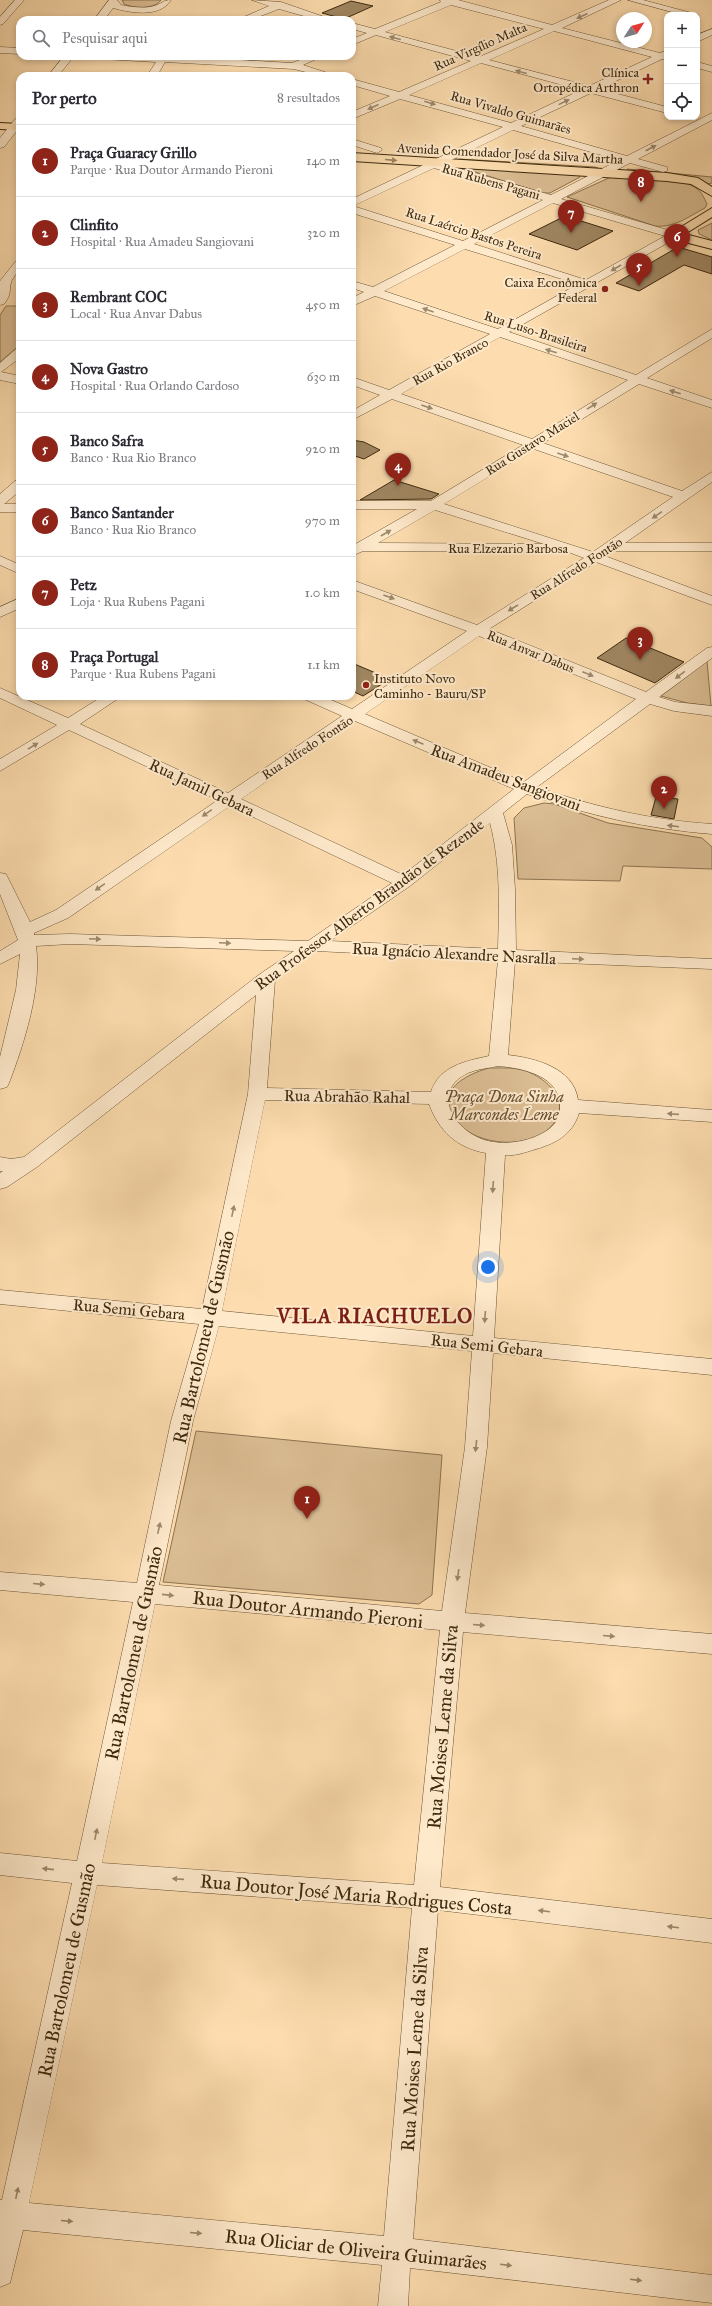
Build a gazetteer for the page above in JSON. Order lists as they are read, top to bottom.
{
  "streets": {
    "main road": ["Avenida Comendador José da Silva Martha", "Rua Rubens Pagani"],
    "street": [
      "Rua Virgílio Malta",
      "Rua Vivaldo Guimarães",
      "Rua Laércio Bastos Pereira",
      "Rua Luso-Brasileira",
      "Rua Rio Branco",
      "Rua Gustavo Maciel",
      "Rua Elzezario Barbosa",
      "Rua Alfredo Fontão",
      "Rua Anvar Dabus",
      "Rua Amadeu Sangiovani",
      "Rua Jamil Gebara",
      "Rua Professor Alberto Brandão de Rezende",
      "Rua Ignácio Alexandre Nasralla",
      "Rua Abrahão Rahal",
      "Rua Semi Gebara",
      "Rua Bartolomeu de Gusmão",
      "Rua Doutor Armando Pieroni",
      "Rua Moises Leme da Silva",
      "Rua Doutor José Maria Rodrigues Costa",
      "Rua Oliciar de Oliveira Guimarães"
    ]
  },
  "crossings": [
    ["Rua Virgílio Malta", "Rua Vivaldo Guimarães"],
    ["Rua Vivaldo Guimarães", "Avenida Comendador José da Silva Martha"],
    ["Avenida Comendador José da Silva Martha", "Rua Rubens Pagani"],
    ["Rua Rubens Pagani", "Rua Rio Branco"],
    ["Rua Laércio Bastos Pereira", "Rua Rio Branco"],
    ["Rua Luso-Brasileira", "Rua Rio Branco"],
    ["Rua Luso-Brasileira", "Rua Gustavo Maciel"],
    ["Rua Elzezario Barbosa", "Rua Alfredo Fontão"],
    ["Rua Alfredo Fontão", "Rua Anvar Dabus"],
    ["Rua Alfredo Fontão", "Rua Amadeu Sangiovani"],
    ["Rua Alfredo Fontão", "Rua Jamil Gebara"],
    ["Rua Alfredo Fontão", "Rua Ignácio Alexandre Nasralla"],
    ["Rua Anvar Dabus", "Rua Professor Alberto Brandão de Rezende"],
    ["Rua Amadeu Sangiovani", "Rua Professor Alberto Brandão de Rezende"],
    ["Rua Jamil Gebara", "Rua Professor Alberto Brandão de Rezende"],
    ["Rua Professor Alberto Brandão de Rezende", "Rua Ignácio Alexandre Nasralla"],
    ["Rua Professor Alberto Brandão de Rezende", "Rua Bartolomeu de Gusmão"],
    ["Rua Abrahão Rahal", "Rua Bartolomeu de Gusmão"],
    ["Rua Abrahão Rahal", "Rua Moises Leme da Silva"],
    ["Rua Semi Gebara", "Rua Bartolomeu de Gusmão"],
    ["Rua Semi Gebara", "Rua Moises Leme da Silva"],
    ["Rua Bartolomeu de Gusmão", "Rua Doutor Armando Pieroni"],
    ["Rua Bartolomeu de Gusmão", "Rua Doutor José Maria Rodrigues Costa"],
    ["Rua Bartolomeu de Gusmão", "Rua Oliciar de Oliveira Guimarães"],
    ["Rua Doutor Armando Pieroni", "Rua Moises Leme da Silva"],
    ["Rua Moises Leme da Silva", "Rua Doutor José Maria Rodrigues Costa"],
    ["Rua Moises Leme da Silva", "Rua Oliciar de Oliveira Guimarães"]
  ],
  "one_way": [
    "Rua Gustavo Maciel",
    "Rua Alfredo Fontão",
    "Rua Amadeu Sangiovani",
    "Rua Bartolomeu de Gusmão",
    "Rua Doutor Armando Pieroni",
    "Rua Moises Leme da Silva",
    "Rua Doutor José Maria Rodrigues Costa",
    "Rua Oliciar de Oliveira Guimarães"
  ],
  "districts": ["VILA RIACHUELO"],
  "parks": ["Praça Dona Sinha Marcondes Leme"],
  "places": {
    "health": ["Clínica Ortopédica Arthron"],
    "other": ["Caixa Econômica Federal", "Instituto Novo Caminho - Bauru/SP"]
  },
  "north": "top right",
  "page": {
    "map_buttons": ["+", "−"],
    "search": "Pesquisar aqui",
    "heading": ["Por perto", "8 resultados"],
    "list": [
      {
        "mark": "1",
        "name": "Praça Guaracy Grillo",
        "note": "Parque · Rua Doutor Armando Pieroni",
        "value": "140 m"
      },
      {
        "mark": "2",
        "name": "Clinfito",
        "note": "Hospital · Rua Amadeu Sangiovani",
        "value": "320 m"
      },
      {
        "mark": "3",
        "name": "Rembrant COC",
        "note": "Local · Rua Anvar Dabus",
        "value": "450 m"
      },
      {
        "mark": "4",
        "name": "Nova Gastro",
        "note": "Hospital · Rua Orlando Cardoso",
        "value": "630 m"
      },
      {
        "mark": "5",
        "name": "Banco Safra",
        "note": "Banco · Rua Rio Branco",
        "value": "920 m"
      },
      {
        "mark": "6",
        "name": "Banco Santander",
        "note": "Banco · Rua Rio Branco",
        "value": "970 m"
      },
      {
        "mark": "7",
        "name": "Petz",
        "note": "Loja · Rua Rubens Pagani",
        "value": "1.0 km"
      },
      {
        "mark": "8",
        "name": "Praça Portugal",
        "note": "Parque · Rua Rubens Pagani",
        "value": "1.1 km"
      }
    ],
    "pins": [
      "8",
      "7",
      "6",
      "5",
      "4",
      "3",
      "2",
      "1"
    ]
  }
}
